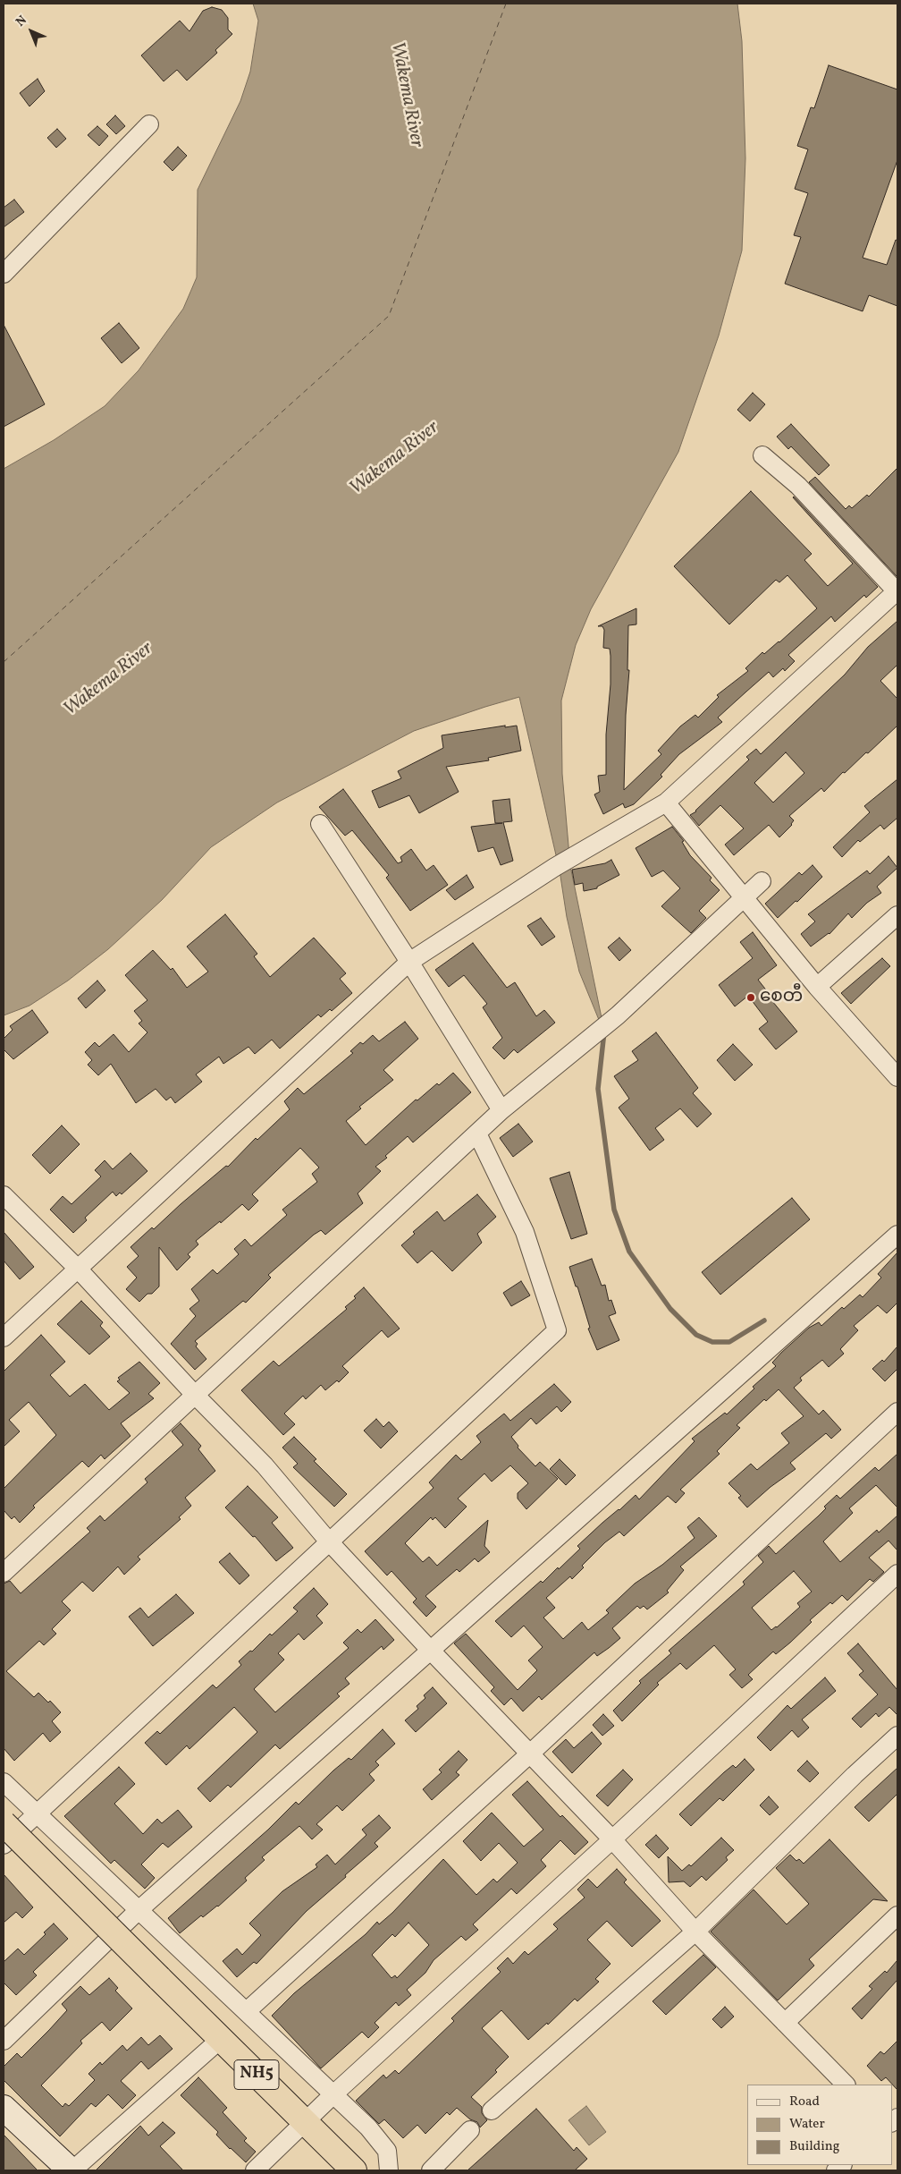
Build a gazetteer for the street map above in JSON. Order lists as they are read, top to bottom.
{
  "streets": {
    "highway": ["NH5"]
  },
  "water": ["Wakema River"],
  "places": ["စေတီ"],
  "legend": ["Road", "Water", "Building"],
  "north": "top left"
}
